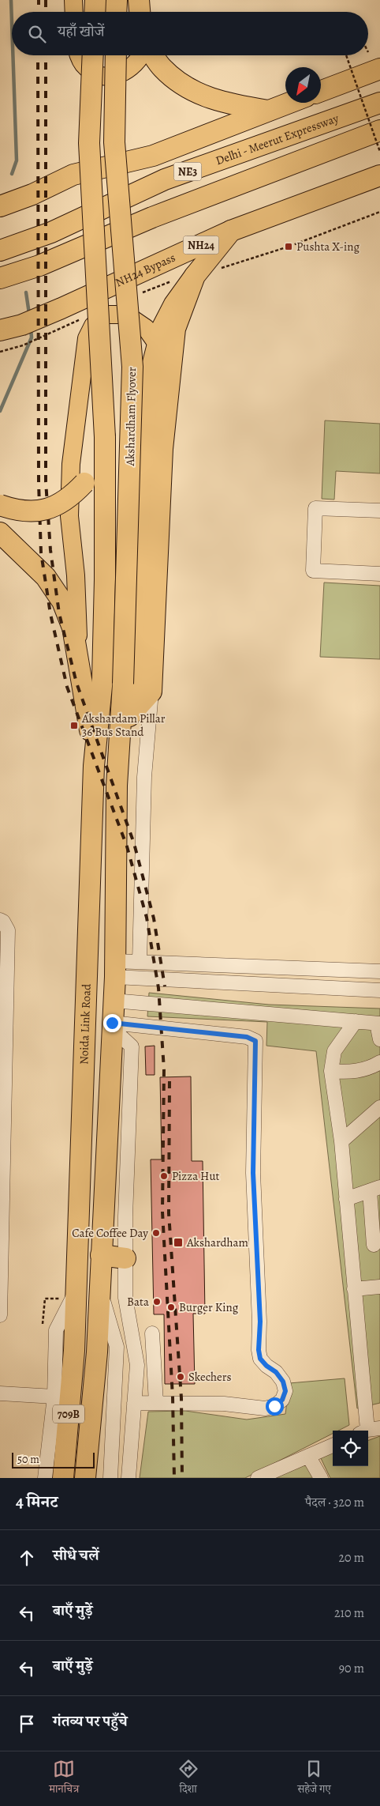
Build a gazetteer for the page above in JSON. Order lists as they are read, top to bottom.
{
  "streets": {
    "highway": [
      "Delhi - Meerut Expressway",
      "NE3",
      "NH24",
      "NH24 Bypass",
      "Akshardham Flyover",
      "Noida Link Road",
      "709B"
    ]
  },
  "crossings": [
    ["Noida Link Road", "709B"]
  ],
  "places": {
    "transit": ["Pushta X-ing", "Akshardam Pillar 36 Bus Stand", "Akshardham"],
    "other": [
      "Pizza Hut",
      "Cafe Coffee Day",
      "Bata",
      "Burger King",
      "Skechers"
    ]
  },
  "scale_bar": "50 m",
  "north": "bottom left",
  "page": {
    "search": "यहाँ खोजें",
    "scale": "50 m",
    "heading": ["4 मिनट", "पैदल · 320 m"],
    "list": [
      ["सीधे चलें", "20 m"],
      ["बाएँ मुड़ें", "210 m"],
      ["बाएँ मुड़ें", "90 m"],
      "गंतव्य पर पहुँचे"
    ],
    "nav": ["मानचित्र", "दिशा", "सहेजे गए"]
  }
}
